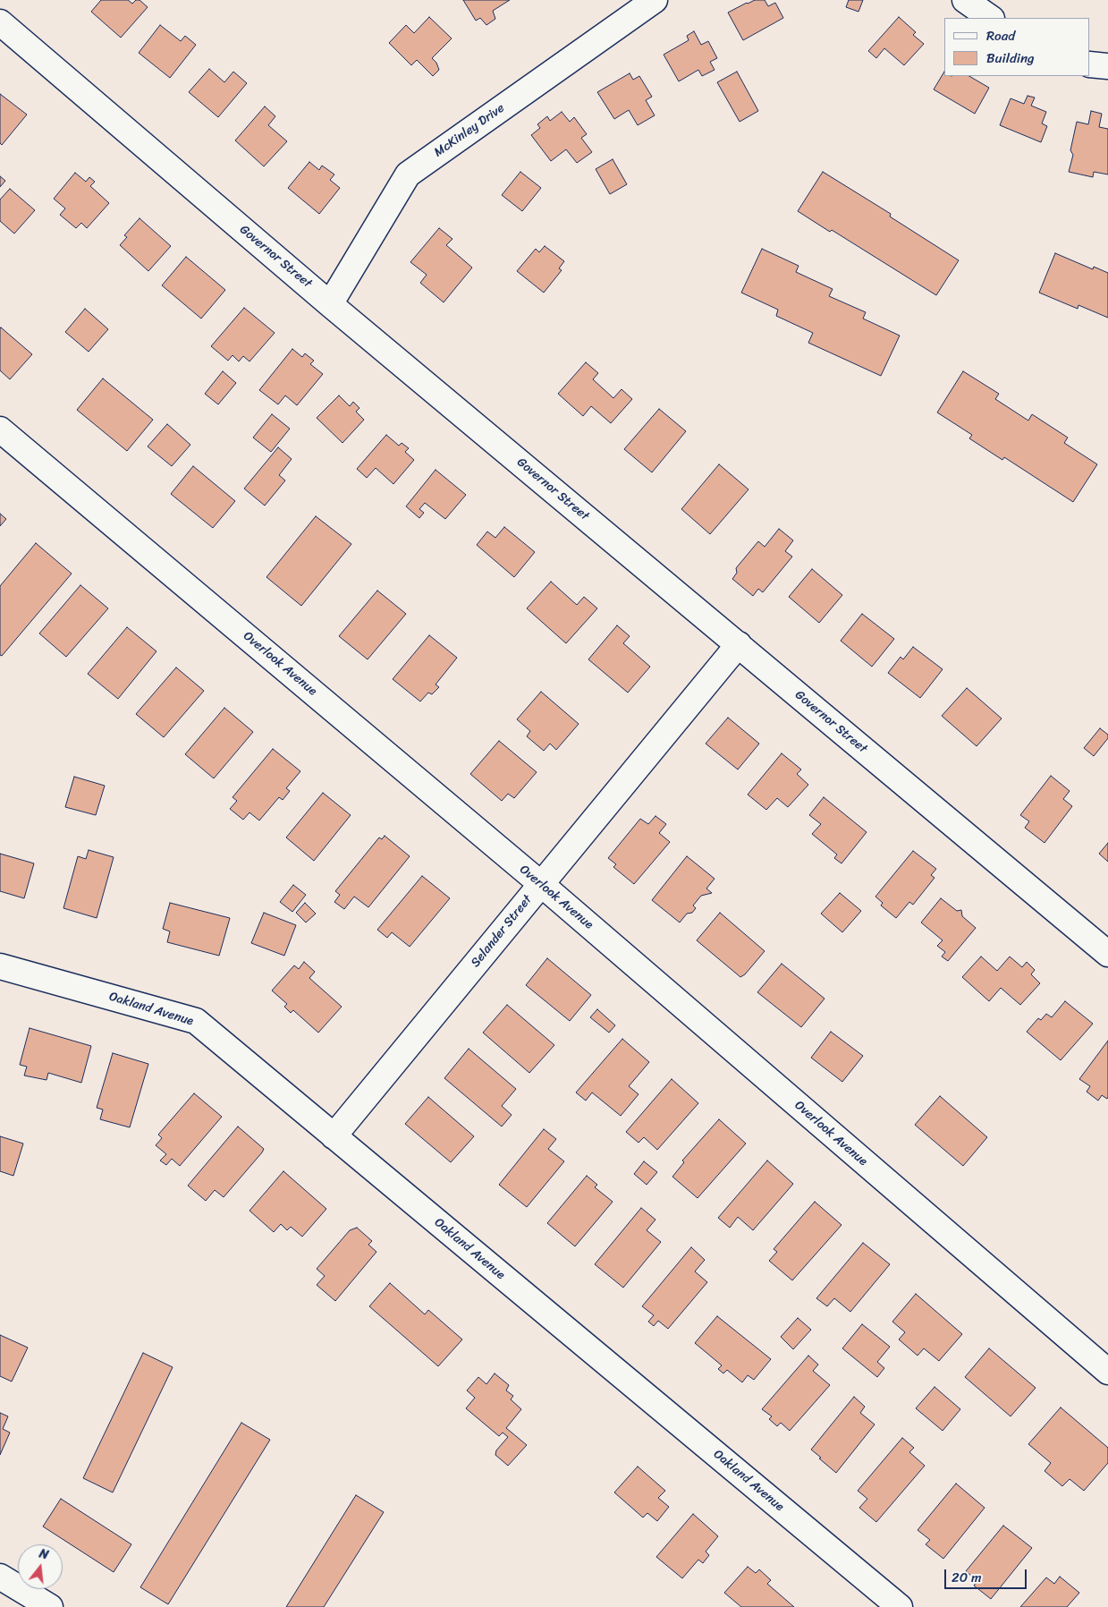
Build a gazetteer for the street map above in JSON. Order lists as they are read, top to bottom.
{
  "streets": {
    "street": [
      "McKinley Drive",
      "Governor Street",
      "Overlook Avenue",
      "Selander Street",
      "Oakland Avenue"
    ]
  },
  "crossings": [
    ["McKinley Drive", "Governor Street"],
    ["Governor Street", "Selander Street"],
    ["Overlook Avenue", "Selander Street"],
    ["Selander Street", "Oakland Avenue"]
  ],
  "legend": ["Road", "Building"],
  "scale_bar": "20 m",
  "north": "top"
}
